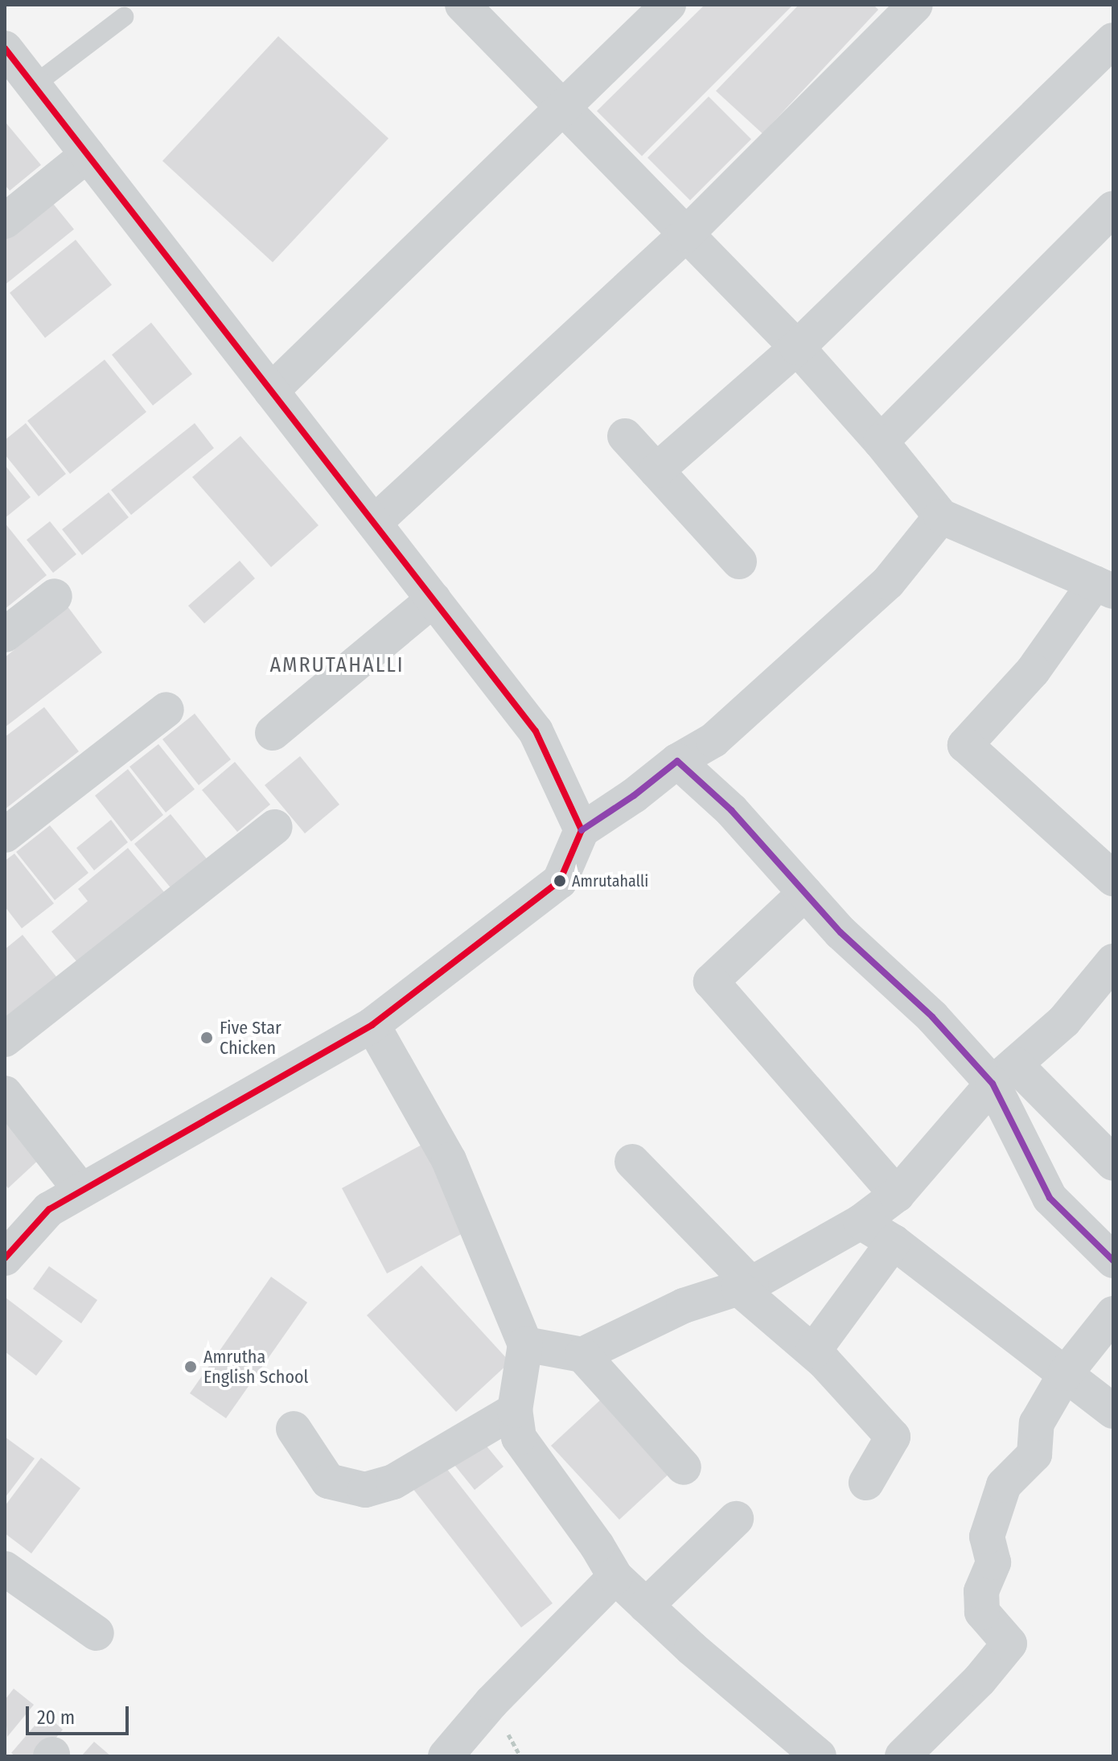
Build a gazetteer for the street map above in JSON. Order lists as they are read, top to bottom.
{
  "districts": ["AMRUTAHALLI"],
  "places": ["Amrutahalli", "Five Star Chicken", "Amrutha English School"],
  "scale_bar": "20 m"
}
